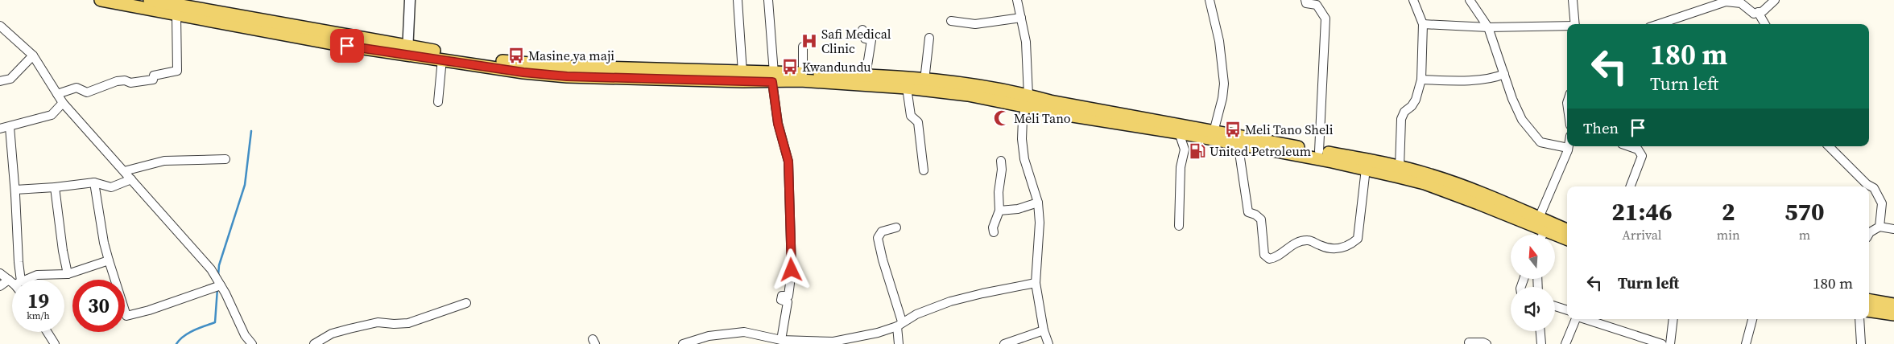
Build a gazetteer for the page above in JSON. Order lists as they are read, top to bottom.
{
  "places": {
    "hospital": ["Safi Medical Clinic"],
    "bus stop": ["Masine ya maji", "Kwandundu", "Meli Tano Sheli"],
    "mosque": ["Meli Tano"],
    "fuel station": ["United Petroleum"]
  },
  "north": "top",
  "page": {
    "turn": ["180 m", "Turn left"],
    "then": "Then",
    "eta": [
      "21:46",
      "Arrival",
      "2",
      "min",
      "570",
      "m"
    ],
    "list": [
      {
        "name": "Turn left",
        "value": "180 m"
      }
    ],
    "speed": "19 km/h",
    "limit": "30"
  }
}
